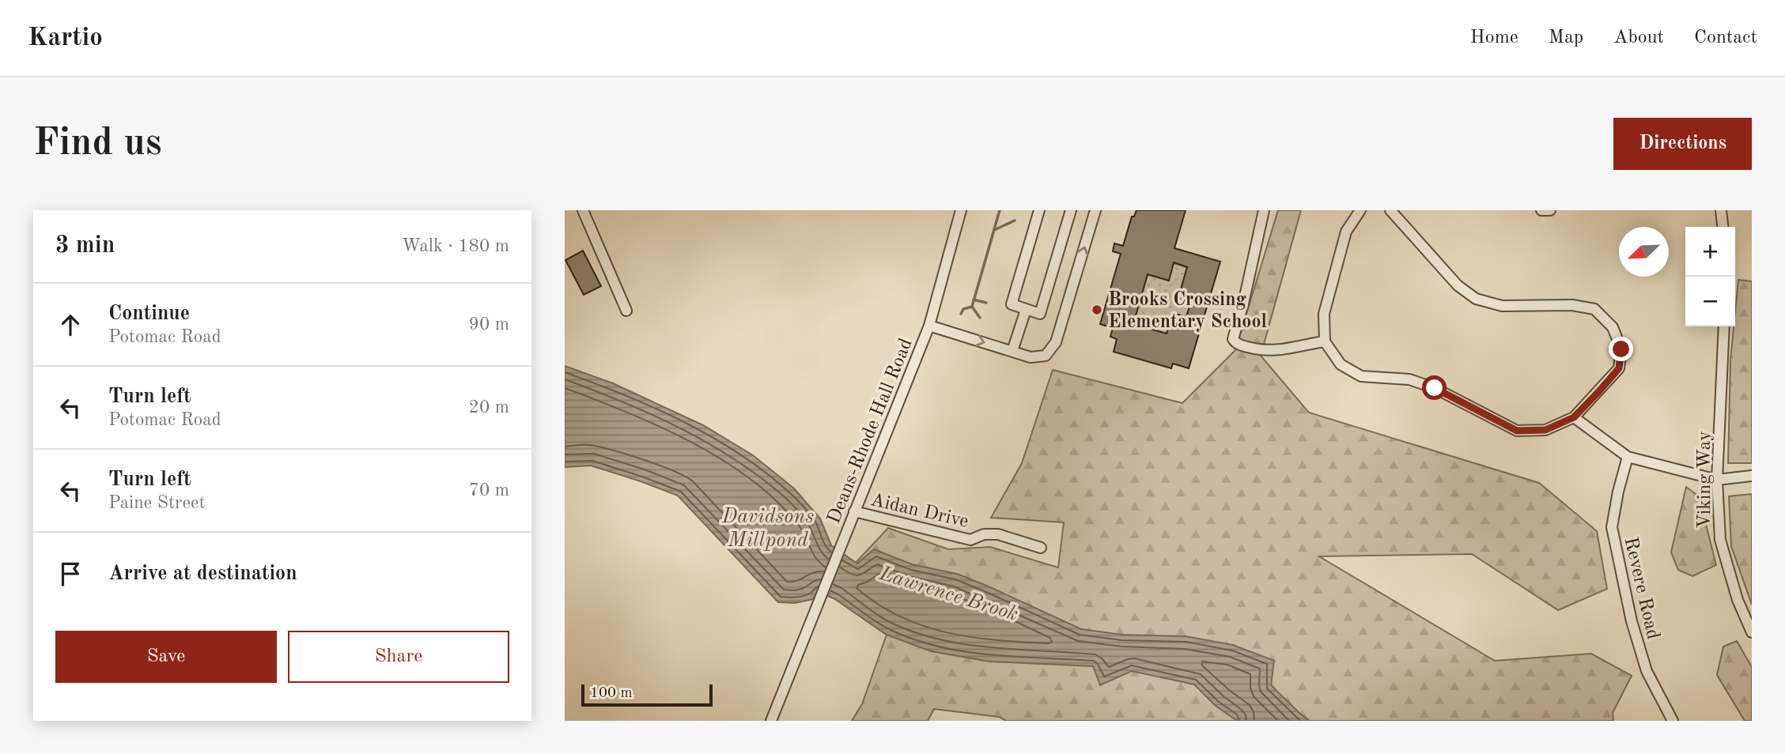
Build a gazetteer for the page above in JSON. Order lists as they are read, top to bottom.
{
  "streets": {
    "street": [
      "Deans-Rhode Hall Road",
      "Viking Way",
      "Aidan Drive",
      "Revere Road"
    ]
  },
  "crossings": [
    ["Deans-Rhode Hall Road", "Aidan Drive"]
  ],
  "water": ["Davidsons Millpond", "Lawrence Brook"],
  "places": ["Brooks Crossing Elementary School"],
  "scale_bar": "100 m",
  "north": "bottom left",
  "page": {
    "header": "Kartio",
    "nav": [
      "Home",
      "Map",
      "About",
      "Contact"
    ],
    "buttons": [
      "Directions",
      ["Save", "Share"]
    ],
    "title": "Find us",
    "heading": ["3 min", "Walk · 180 m"],
    "map_buttons": ["+", "−"],
    "list": [
      ["Continue", "Potomac Road", "90 m"],
      ["Turn left", "Potomac Road", "20 m"],
      ["Turn left", "Paine Street", "70 m"],
      "Arrive at destination"
    ],
    "scale": "100 m"
  }
}
